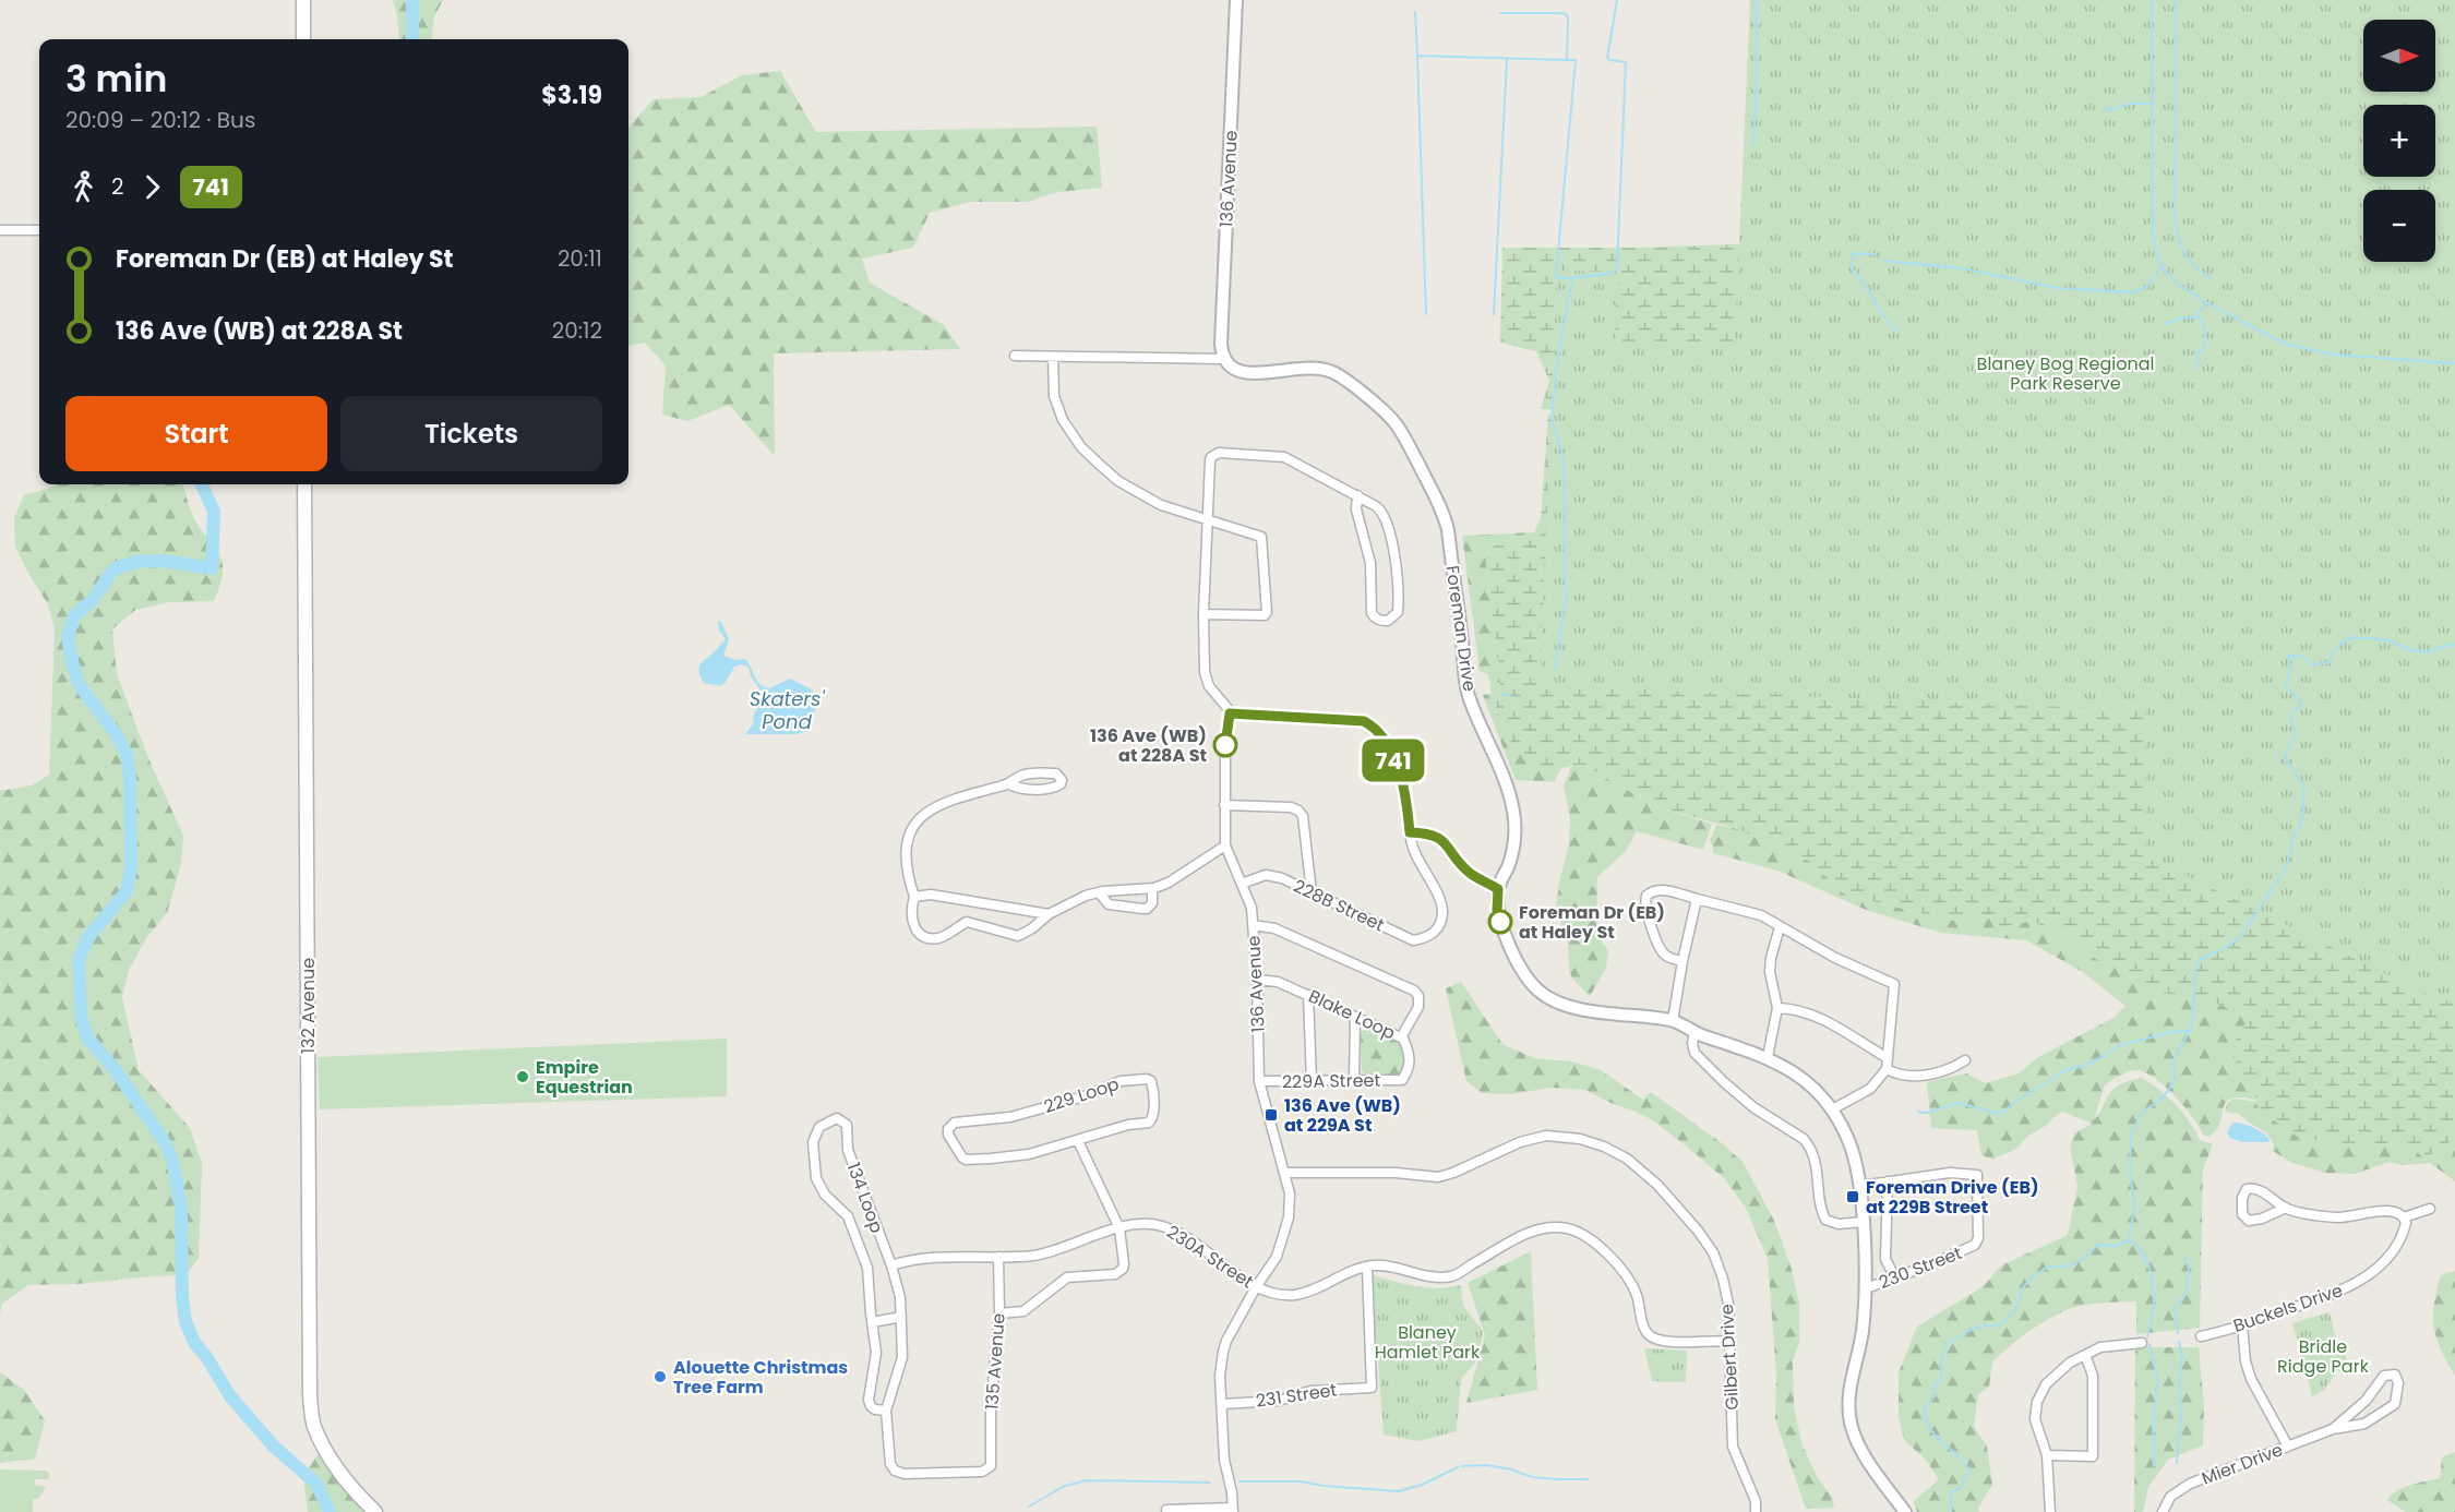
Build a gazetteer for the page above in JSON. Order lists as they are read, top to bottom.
{
  "streets": {
    "main road": ["132 Avenue"],
    "street": [
      "136 Avenue",
      "Foreman Drive",
      "228B Street",
      "Blake Loop",
      "229A Street",
      "229 Loop",
      "134 Loop",
      "230A Street",
      "230 Street",
      "Buckels Drive",
      "Gilbert Drive",
      "135 Avenue",
      "231 Street",
      "Mier Drive"
    ]
  },
  "crossings": [
    ["136 Avenue", "Foreman Drive"],
    ["136 Avenue", "228B Street"],
    ["136 Avenue", "Blake Loop"],
    ["136 Avenue", "229A Street"],
    ["136 Avenue", "230A Street"],
    ["136 Avenue", "Gilbert Drive"],
    ["136 Avenue", "231 Street"],
    ["Foreman Drive", "230 Street"],
    ["Blake Loop", "229A Street"],
    ["134 Loop", "230A Street"],
    ["134 Loop", "135 Avenue"],
    ["230A Street", "Gilbert Drive"],
    ["230A Street", "135 Avenue"],
    ["230A Street", "231 Street"]
  ],
  "water": ["Skaters' Pond"],
  "parks": ["Blaney Bog Regional Park Reserve", "Blaney Hamlet Park", "Bridle Ridge Park"],
  "places": {
    "other": [
      "136 Ave (WB) at 228A St",
      "Foreman Dr (EB) at Haley St",
      "Empire Equestrian",
      "Alouette Christmas Tree Farm"
    ],
    "transit": ["136 Ave (WB) at 229A St", "Foreman Drive (EB) at 229B Street"]
  },
  "lines": ["bus line 741"],
  "north": "right",
  "page": {
    "on_map": "741",
    "map_buttons": ["+", "−"],
    "heading": ["3 min", "20:09 – 20:12 · Bus", "$3.19"],
    "legs": ["2", "741"],
    "list": [
      {
        "name": "Foreman Dr (EB) at Haley St",
        "value": "20:11"
      },
      {
        "name": "136 Ave (WB) at 228A St",
        "value": "20:12"
      }
    ],
    "buttons": ["Start", "Tickets"]
  }
}
